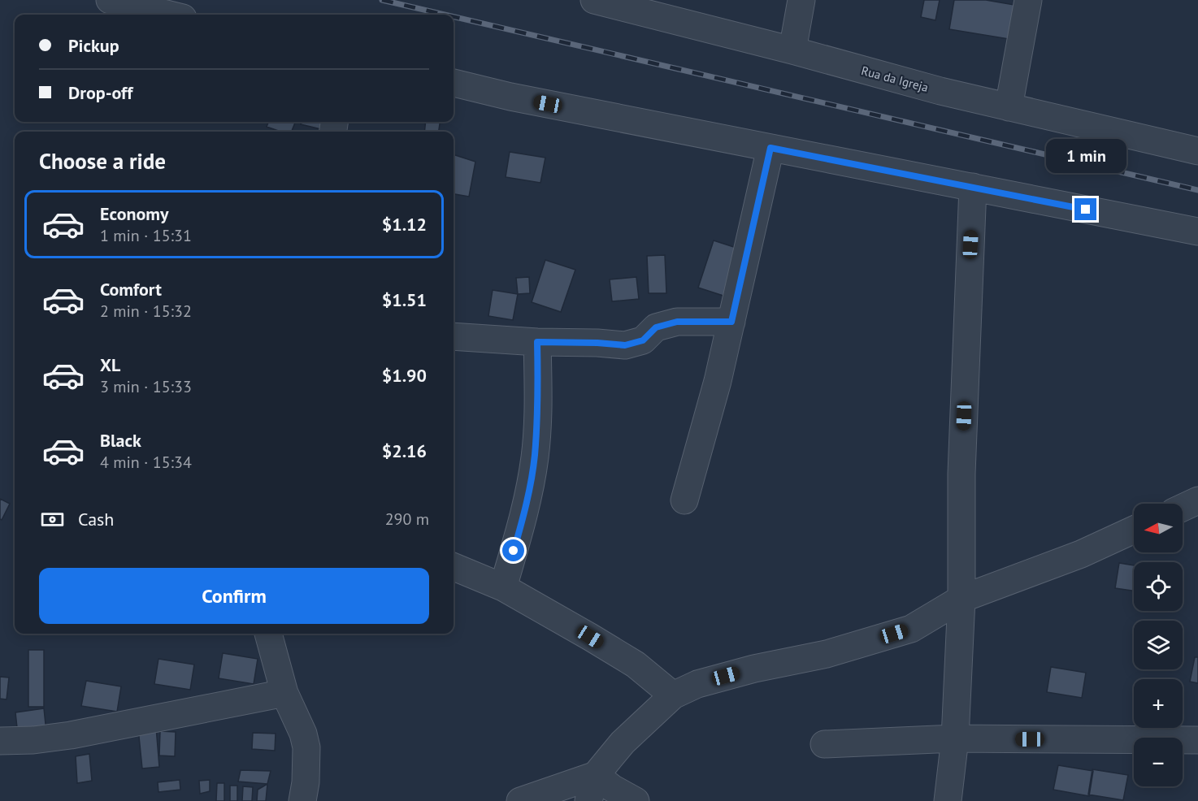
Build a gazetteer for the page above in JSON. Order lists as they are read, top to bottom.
{
  "streets": {
    "street": ["Rua da Igreja"]
  },
  "north": "left",
  "page": {
    "banner": ["Pickup", "Drop-off"],
    "heading": "Choose a ride",
    "bubble": "1 min",
    "list": [
      {
        "name": "Economy",
        "note": "1 min · 15:31",
        "value": "$1.12"
      },
      {
        "name": "Comfort",
        "note": "2 min · 15:32",
        "value": "$1.51"
      },
      {
        "name": "XL",
        "note": "3 min · 15:33",
        "value": "$1.90"
      },
      {
        "name": "Black",
        "note": "4 min · 15:34",
        "value": "$2.16"
      }
    ],
    "pay": ["Cash", "290 m"],
    "map_buttons": ["+", "−"],
    "buttons": "Confirm"
  }
}
